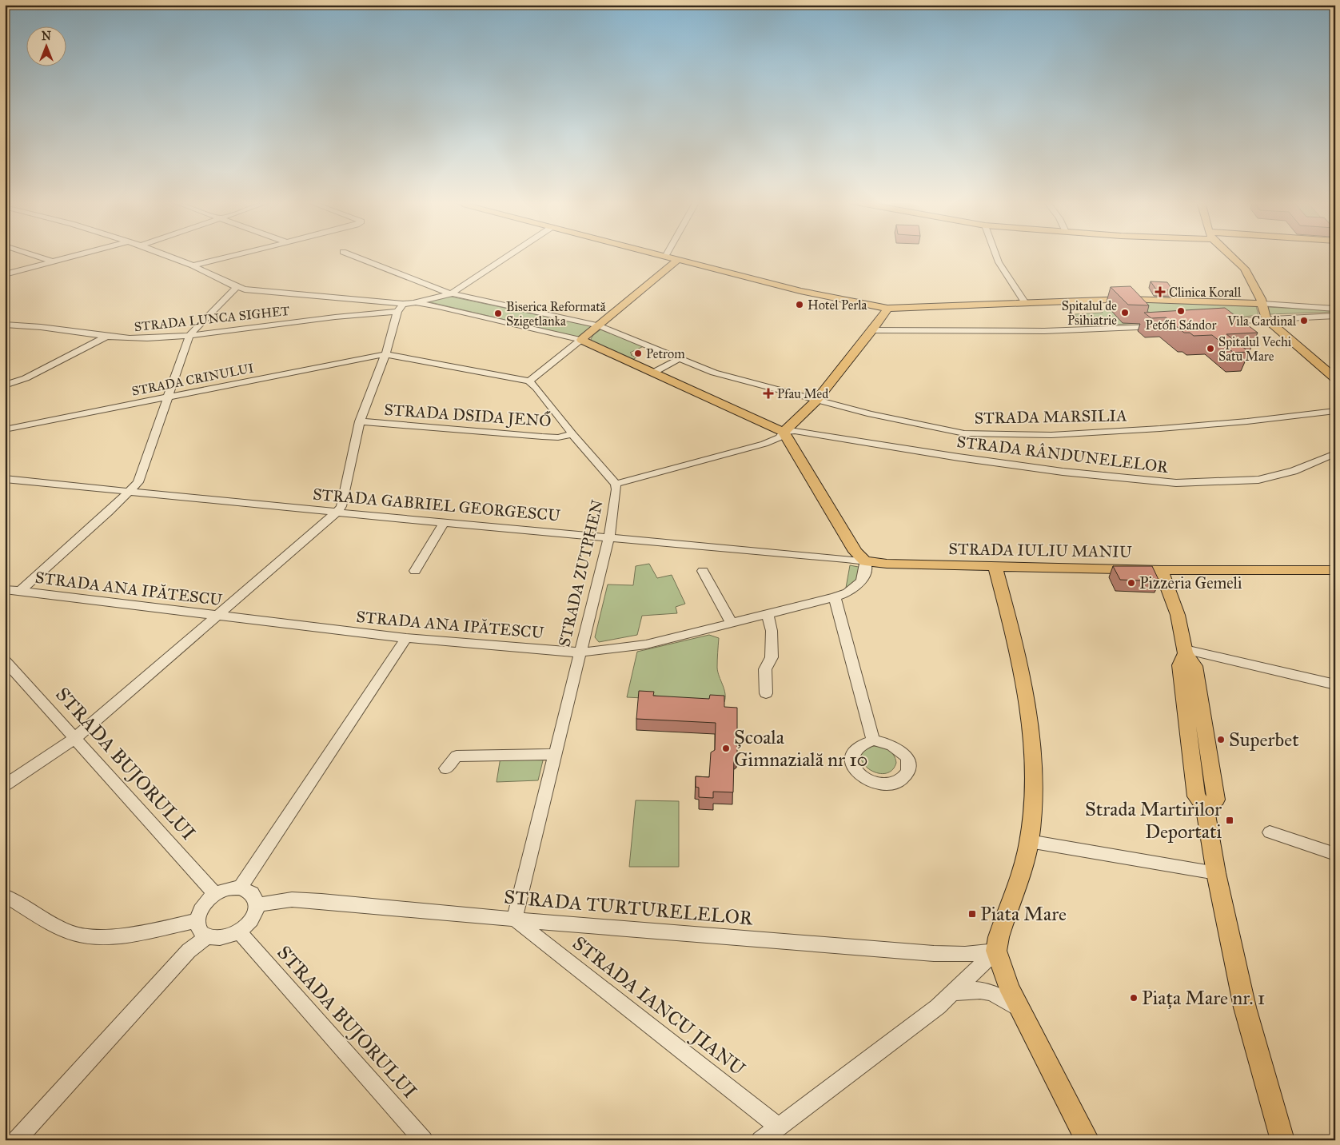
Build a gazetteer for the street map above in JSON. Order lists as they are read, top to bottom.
{
  "streets": {
    "main road": ["STRADA IULIU MANIU"],
    "street": [
      "STRADA LUNCA SIGHET",
      "STRADA CRINULUI",
      "STRADA DSIDA JENŐ",
      "STRADA MARSILIA",
      "STRADA RÂNDUNELELOR",
      "STRADA GABRIEL GEORGESCU",
      "STRADA ZUTPHEN",
      "STRADA ANA IPĂTESCU",
      "STRADA BUJORULUI",
      "STRADA TURTURELELOR",
      "STRADA IANCU JIANU"
    ]
  },
  "crossings": [
    ["STRADA DSIDA JENŐ", "STRADA ZUTPHEN"],
    ["STRADA GABRIEL GEORGESCU", "STRADA IULIU MANIU"],
    ["STRADA GABRIEL GEORGESCU", "STRADA ZUTPHEN"],
    ["STRADA GABRIEL GEORGESCU", "STRADA ANA IPĂTESCU"],
    ["STRADA IULIU MANIU", "STRADA ANA IPĂTESCU"],
    ["STRADA ZUTPHEN", "STRADA ANA IPĂTESCU"],
    ["STRADA ZUTPHEN", "STRADA TURTURELELOR"],
    ["STRADA ZUTPHEN", "STRADA IANCU JIANU"],
    ["STRADA BUJORULUI", "STRADA TURTURELELOR"],
    ["STRADA TURTURELELOR", "STRADA IANCU JIANU"]
  ],
  "places": {
    "health": ["Clinica Korall", "Pfau Med"],
    "other": [
      "Hotel Perla",
      "Petőfi Sándor",
      "Spitalul de Psihiatrie",
      "Biserica Reformată Szigetlanka",
      "Vila Cardinal",
      "Spitalul Vechi Satu Mare",
      "Petrom",
      "Pizzeria Gemeli",
      "Superbet",
      "Școala Gimnazială nr 10",
      "Piața Mare nr. 1"
    ],
    "transit": ["Strada Martirilor Deportati", "Piata Mare"]
  },
  "north": "top"
}
